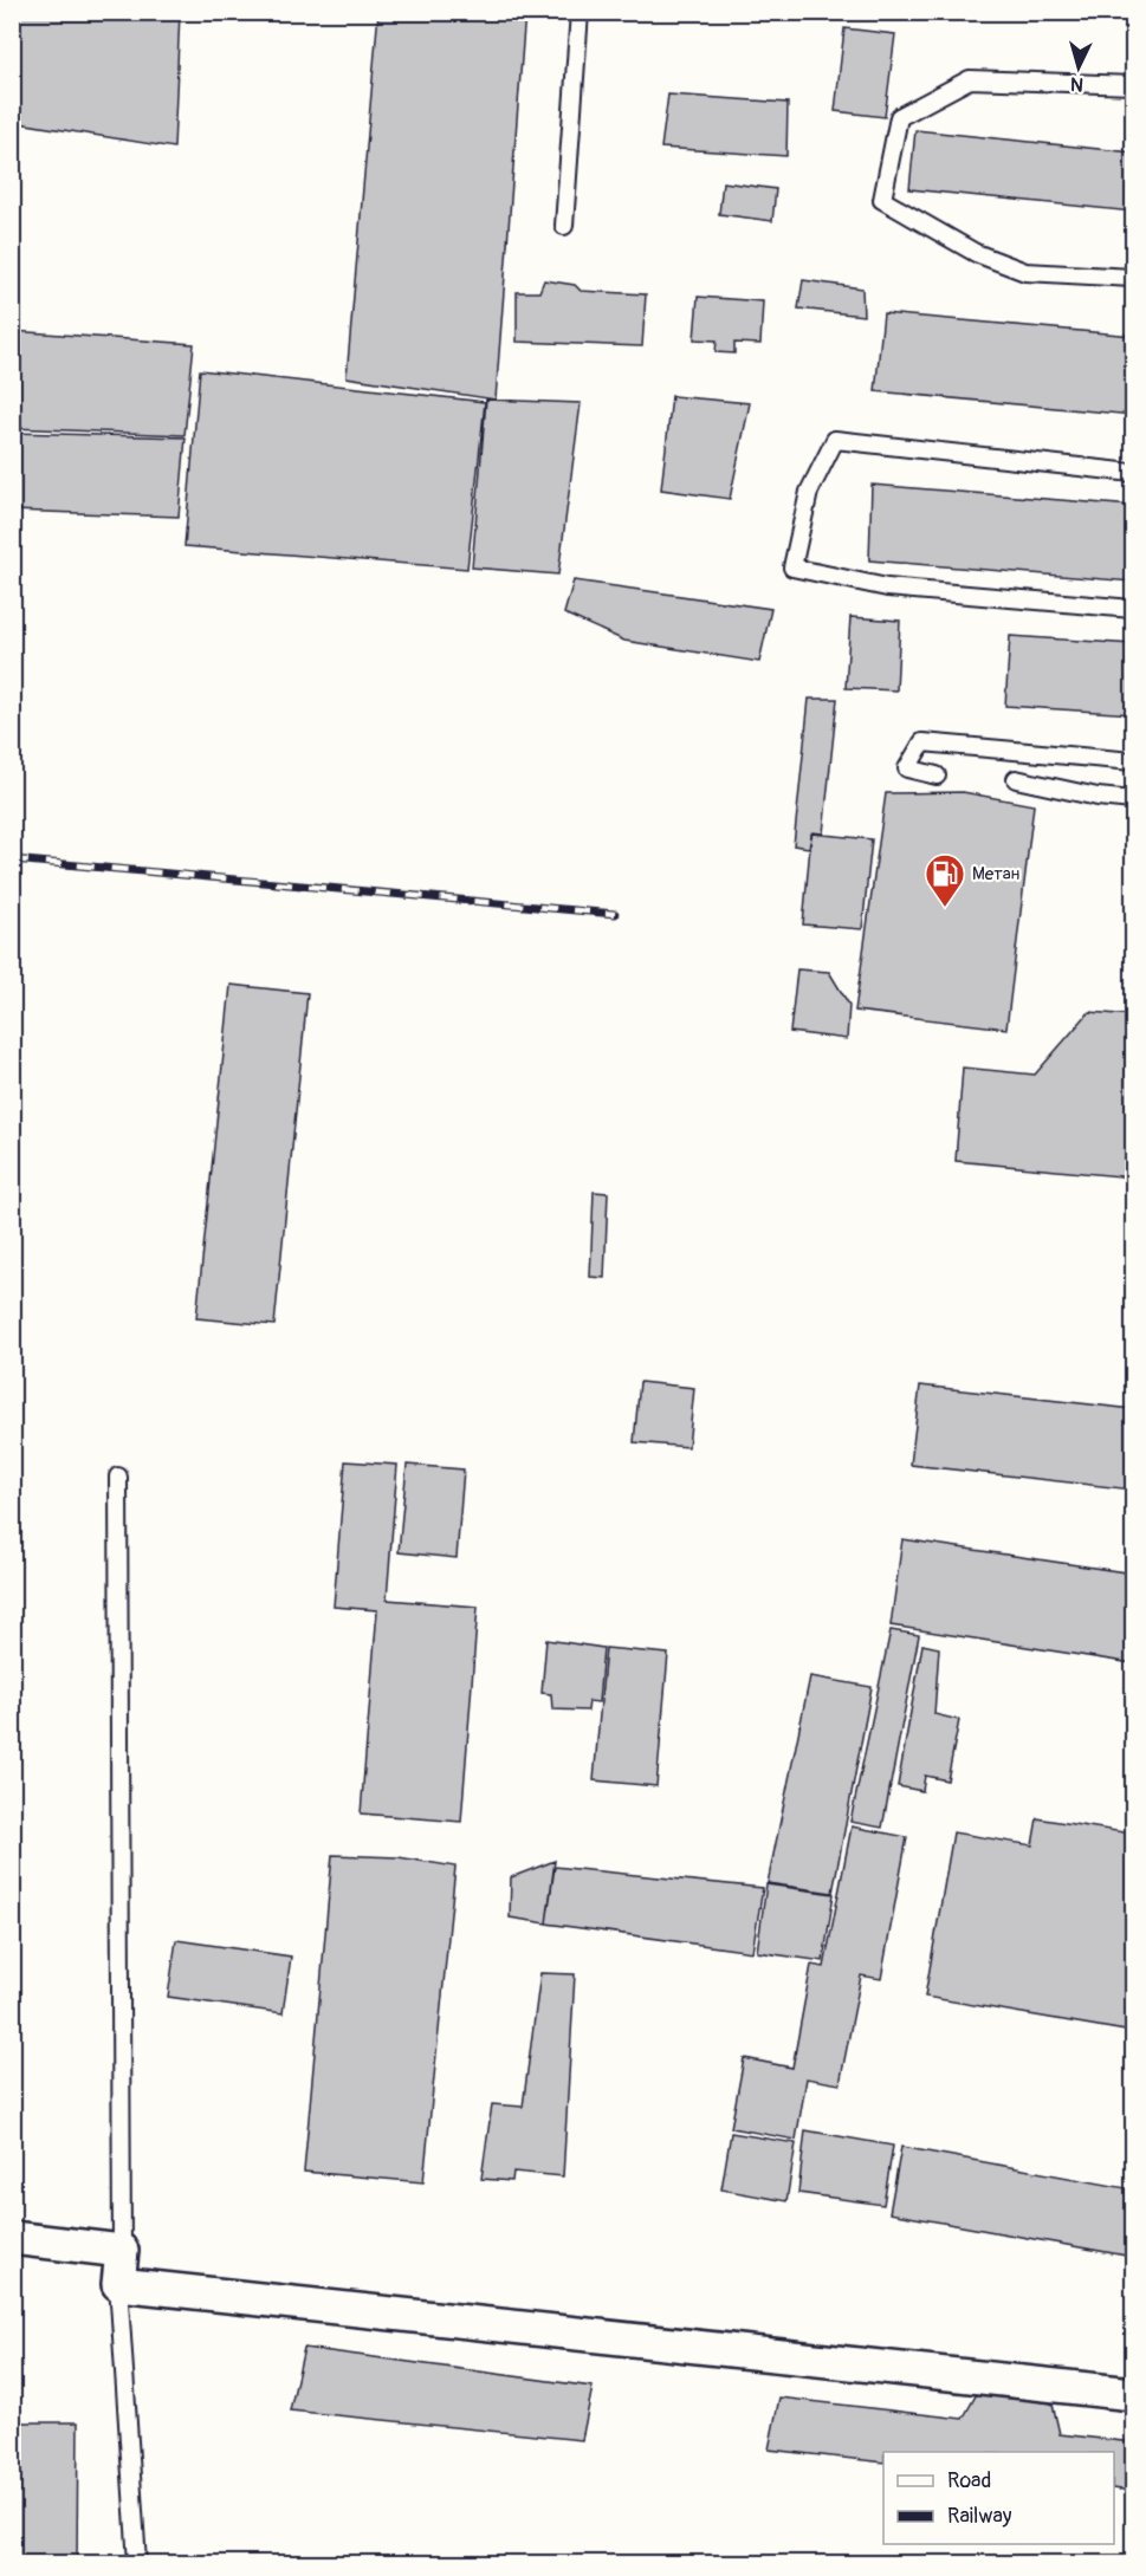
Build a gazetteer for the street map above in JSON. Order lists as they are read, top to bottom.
{
  "places": {
    "fuel station": ["Метан"]
  },
  "legend": ["Road", "Railway"],
  "north": "bottom"
}
